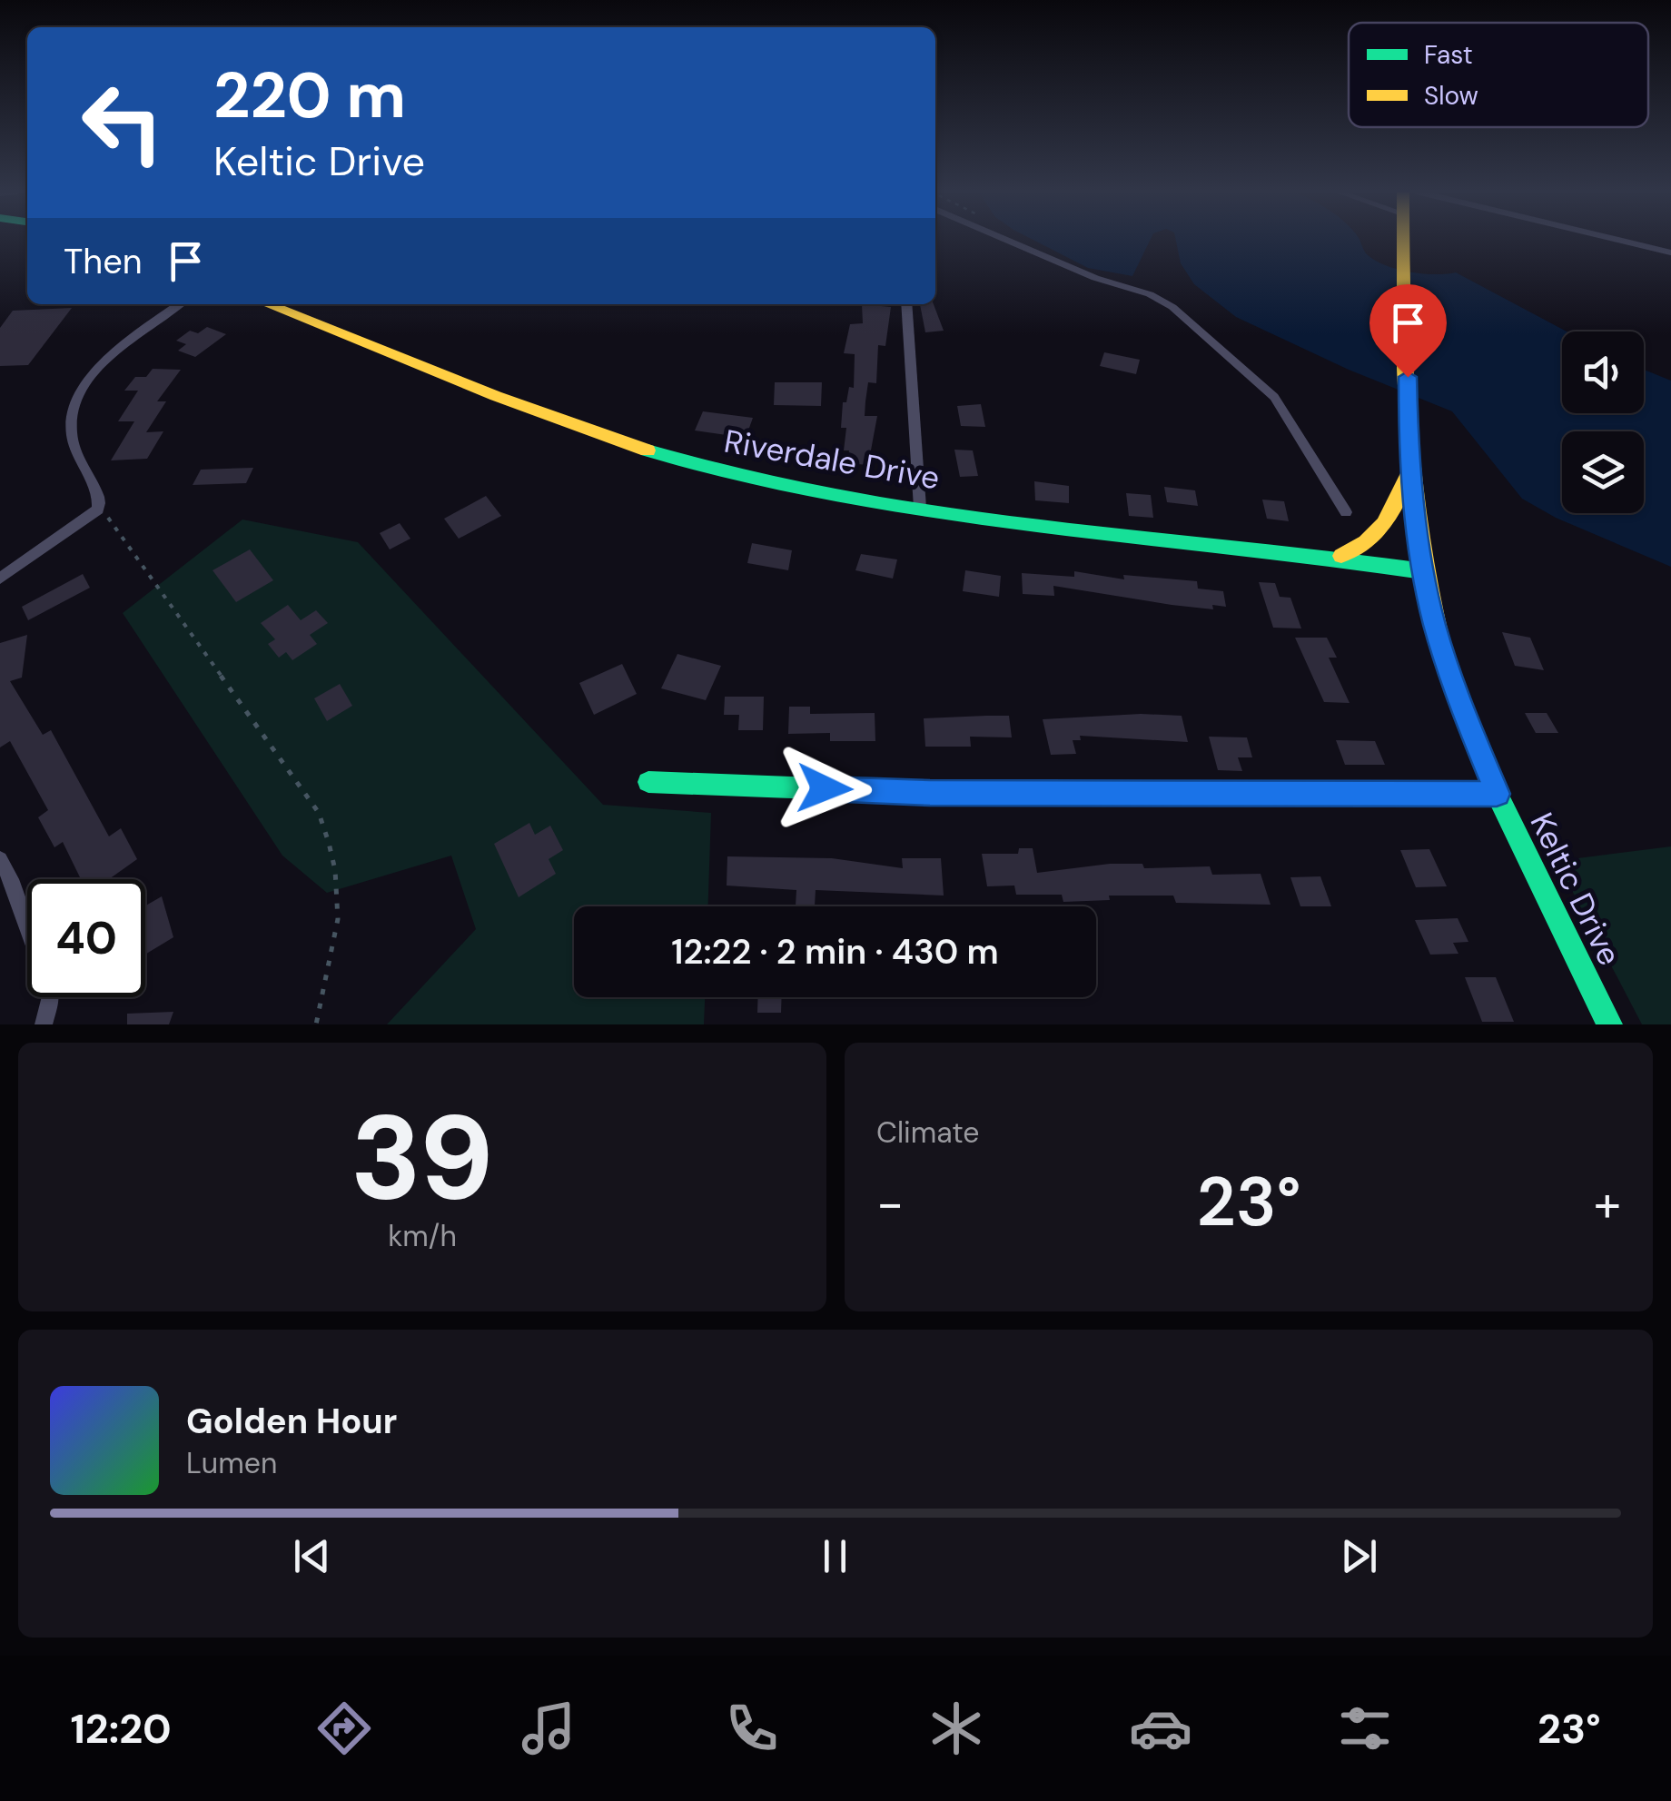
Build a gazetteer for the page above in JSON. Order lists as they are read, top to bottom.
{
  "streets": {
    "main road": ["Riverdale Drive", "Keltic Drive"]
  },
  "crossings": [
    ["Riverdale Drive", "Keltic Drive"]
  ],
  "legend": ["Fast", "Slow"],
  "page": {
    "turn": ["220 m", "Keltic Drive"],
    "then": "Then",
    "limit": "40",
    "trip": "12:22 · 2 min · 430 m",
    "tile": [
      ["39", "km/h"],
      "Climate"
    ],
    "heat": ["−", "23°", "+"],
    "song": ["Golden Hour", "Lumen"],
    "tabs": ["12:20", "23°"]
  }
}
